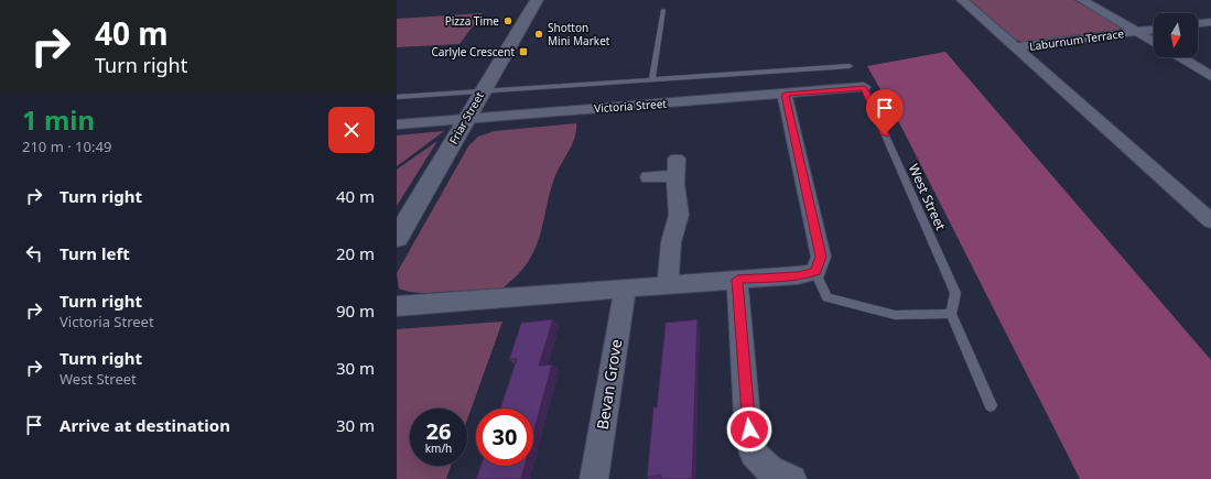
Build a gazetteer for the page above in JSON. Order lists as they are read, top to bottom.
{
  "streets": {
    "street": [
      "Laburnum Terrace",
      "Victoria Street",
      "Friar Street",
      "Bevan Grove"
    ],
    "lane": ["West Street"]
  },
  "crossings": [
    ["Victoria Street", "Friar Street"],
    ["Victoria Street", "West Street"]
  ],
  "places": {
    "other": ["Pizza Time", "Shotton Mini Market"],
    "transit": ["Carlyle Crescent"]
  },
  "north": "bottom",
  "page": {
    "turn": ["40 m", "Turn right"],
    "heading": ["1 min", "210 m · 10:49"],
    "list": [
      {
        "name": "Turn right",
        "value": "40 m"
      },
      {
        "name": "Turn left",
        "value": "20 m"
      },
      {
        "name": "Turn right",
        "note": "Victoria Street",
        "value": "90 m"
      },
      {
        "name": "Turn right",
        "note": "West Street",
        "value": "30 m"
      },
      {
        "name": "Arrive at destination",
        "value": "30 m"
      }
    ],
    "speed": "26 km/h",
    "limit": "30"
  }
}
